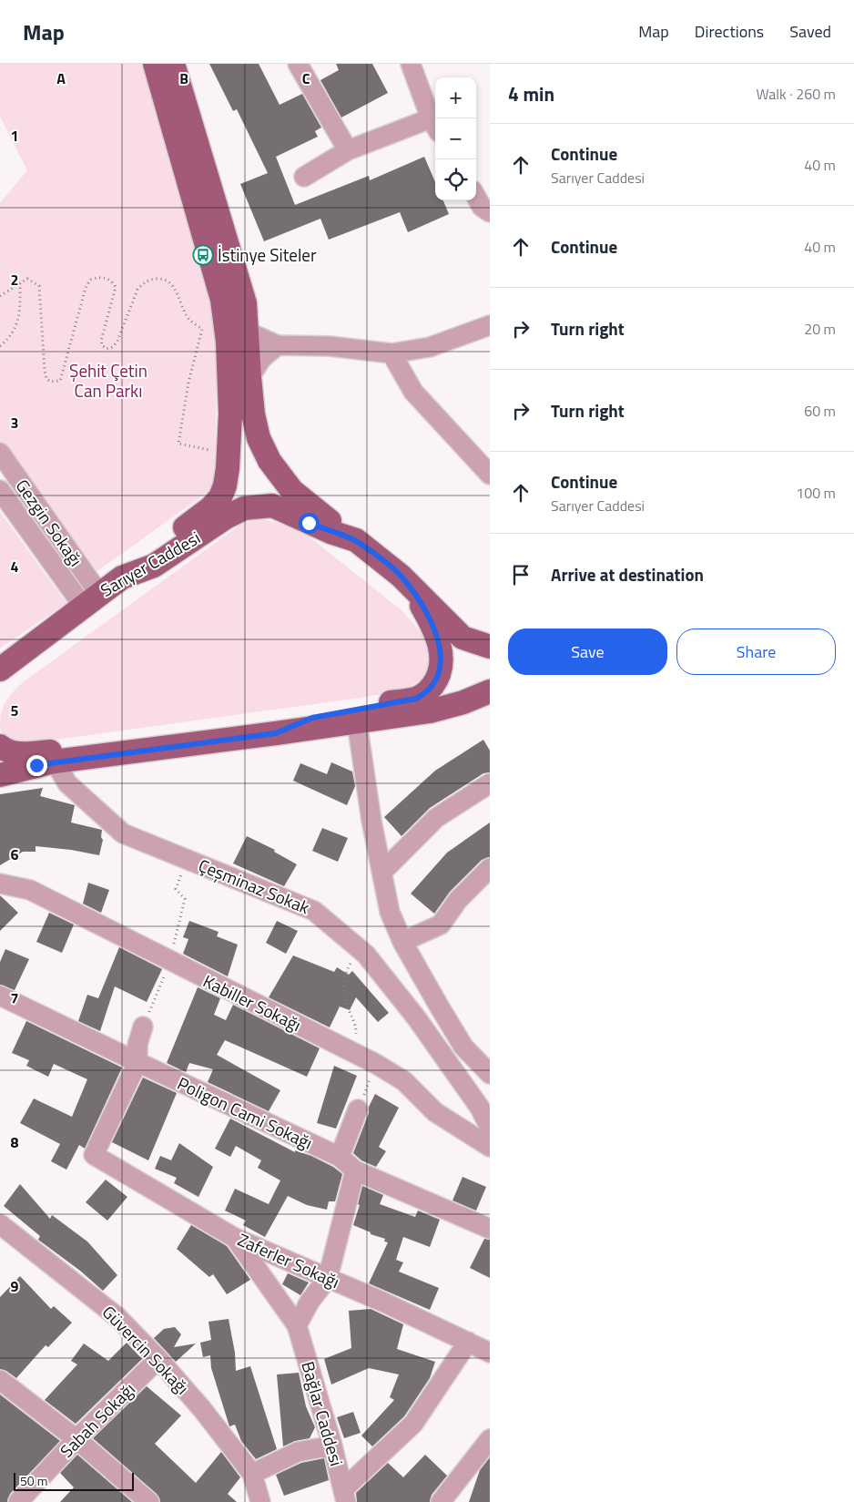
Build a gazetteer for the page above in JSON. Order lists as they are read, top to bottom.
{
  "streets": {
    "main road": ["Sarıyer Caddesi"],
    "street": [
      "Gezgin Sokağı",
      "Çeşminaz Sokak",
      "Kabiller Sokağı",
      "Poligon Cami Sokağı",
      "Zaferler Sokağı",
      "Güvercin Sokağı",
      "Bağlar Caddesi",
      "Sabah Sokağı"
    ]
  },
  "crossings": [
    ["Gezgin Sokağı", "Sarıyer Caddesi"],
    ["Poligon Cami Sokağı", "Zaferler Sokağı"],
    ["Zaferler Sokağı", "Bağlar Caddesi"],
    ["Güvercin Sokağı", "Sabah Sokağı"]
  ],
  "parks": ["Şehit Çetin Can Parkı"],
  "places": {
    "bus stop": ["İstinye Siteler"]
  },
  "scale_bar": "50 m",
  "page": {
    "header": "Map",
    "nav": ["Map", "Directions", "Saved"],
    "heading": ["4 min", "Walk · 260 m"],
    "map_buttons": ["+", "−"],
    "list": [
      ["Continue", "Sarıyer Caddesi", "40 m"],
      ["Continue", "40 m"],
      ["Turn right", "20 m"],
      ["Turn right", "60 m"],
      ["Continue", "Sarıyer Caddesi", "100 m"],
      "Arrive at destination"
    ],
    "buttons": ["Save", "Share"],
    "scale": "50 m"
  },
  "grid": {
    "columns": ["A", "B", "C"],
    "rows": [
      "1",
      "2",
      "3",
      "4",
      "5",
      "6",
      "7",
      "8",
      "9"
    ]
  }
}
